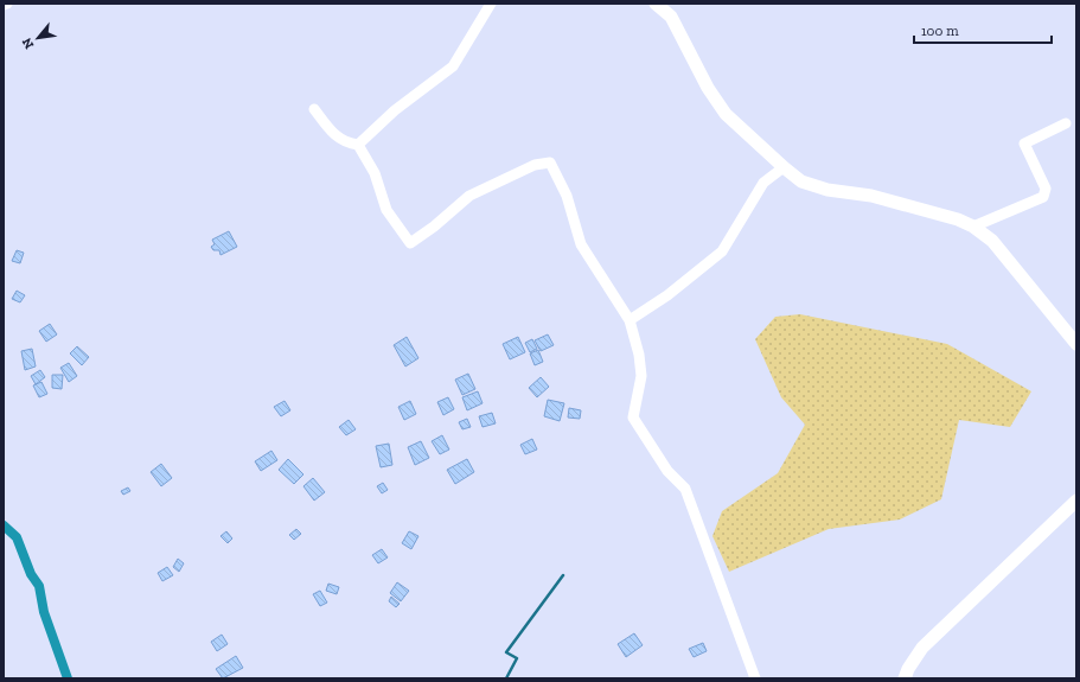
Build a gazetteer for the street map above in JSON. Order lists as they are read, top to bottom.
{
  "scale_bar": "100 m",
  "north": "bottom left"
}
